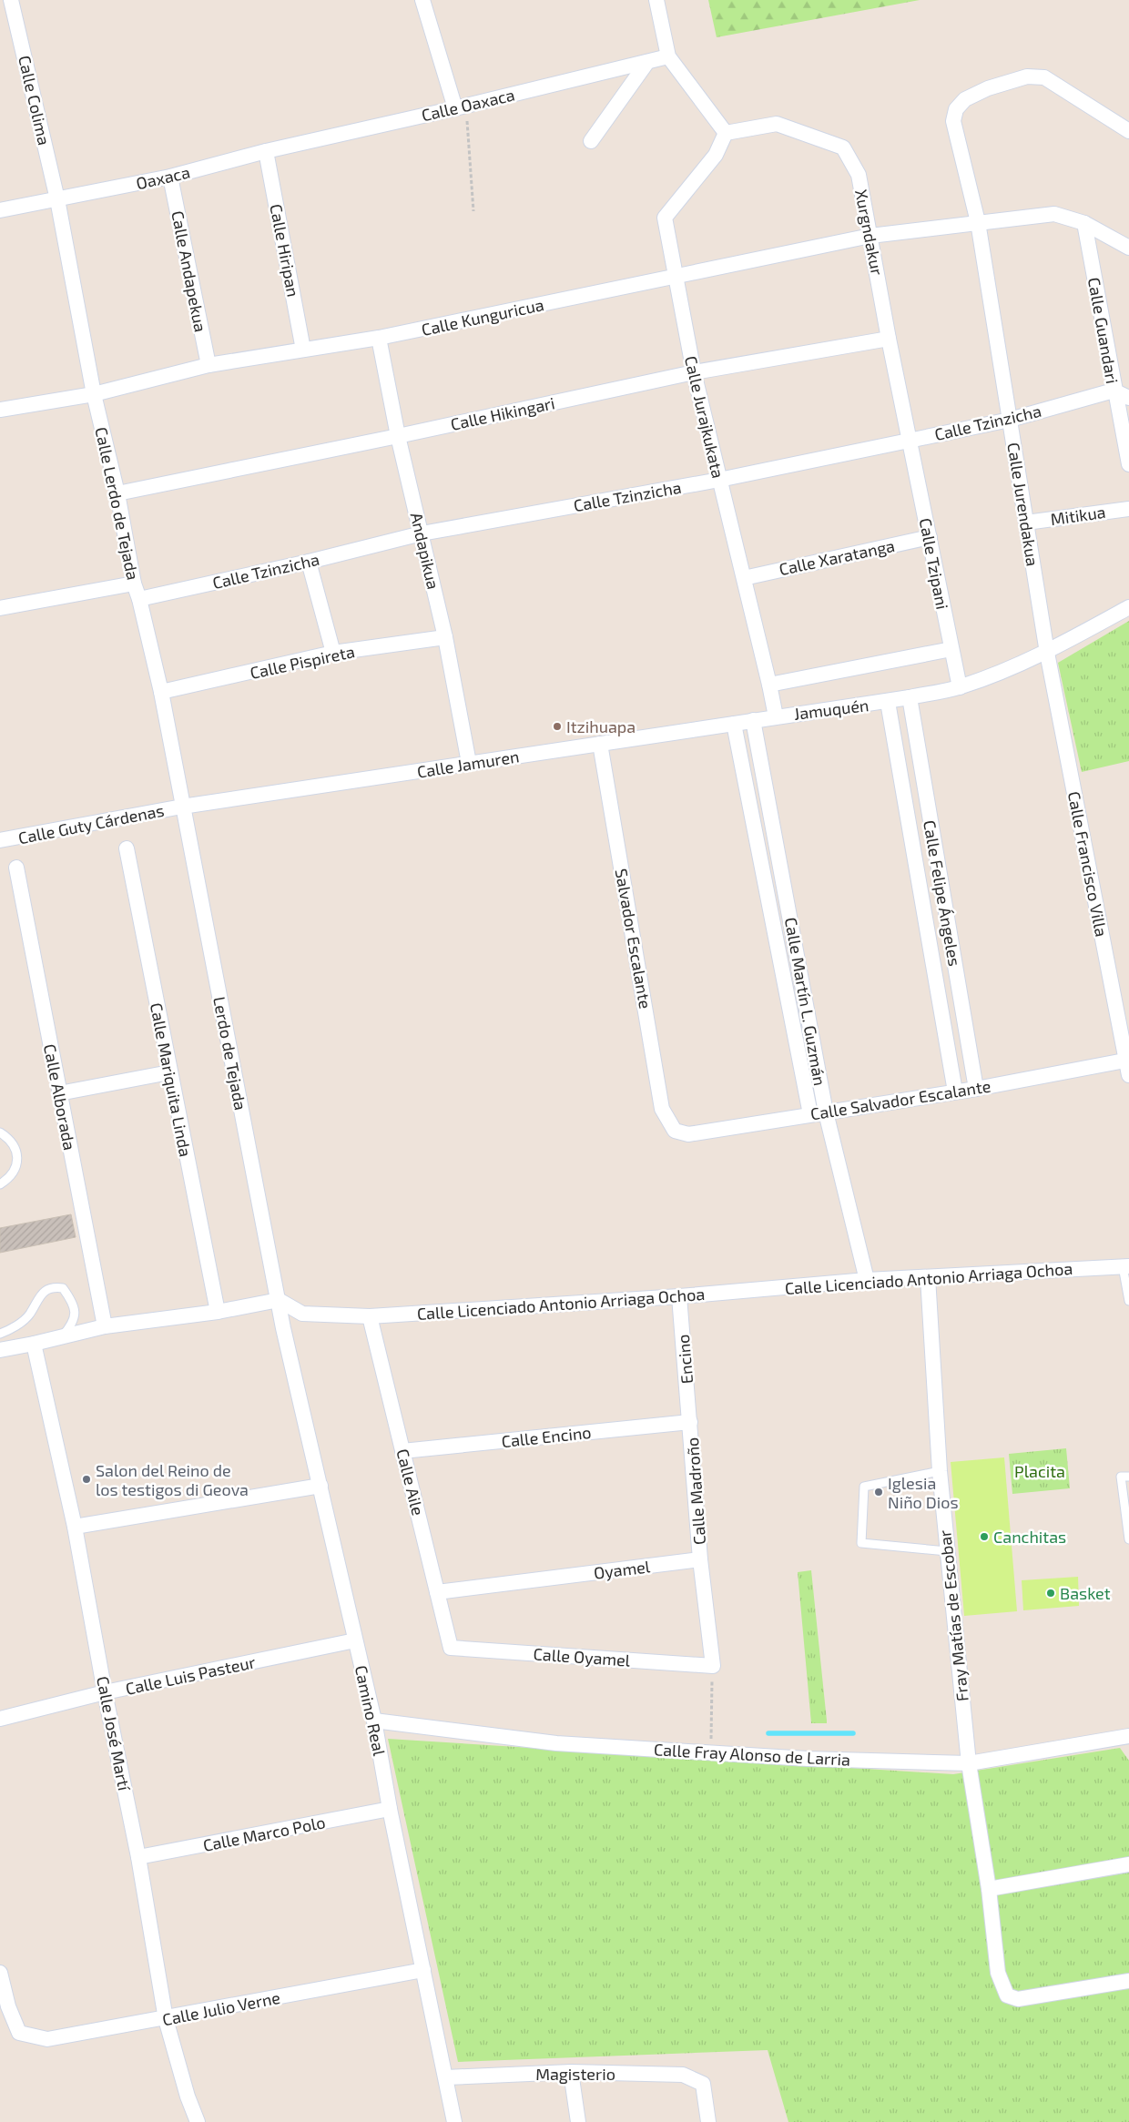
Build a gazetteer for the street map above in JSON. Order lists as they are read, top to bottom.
{
  "streets": {
    "street": [
      "Calle Colima",
      "Calle Oaxaca",
      "Oaxaca",
      "Xurgndakur",
      "Calle Hiripan",
      "Calle Andapekua",
      "Calle Kunguricua",
      "Calle Guandari",
      "Calle Hikingari",
      "Calle Jurajkukata",
      "Calle Tzinzicha",
      "Calle Lerdo de Tejada",
      "Calle Jurendakua",
      "Mitikua",
      "Andapikua",
      "Calle Xaratanga",
      "Calle Tzipani",
      "Calle Pispireta",
      "Jamuquén",
      "Calle Jamuren",
      "Calle Guty Cárdenas",
      "Calle Francisco Villa",
      "Calle Felipe Ángeles",
      "Salvador Escalante",
      "Calle Martín L. Guzmán",
      "Lerdo de Tejada",
      "Calle Mariquita Linda",
      "Calle Alborada",
      "Calle Salvador Escalante",
      "Calle Licenciado Antonio Arriaga Ochoa",
      "Encino",
      "Calle Encino",
      "Calle Aile",
      "Calle Madroño",
      "Oyamel",
      "Fray Matías de Escobar",
      "Calle Oyamel",
      "Calle Luis Pasteur",
      "Camino Real",
      "Calle José Martí",
      "Calle Fray Alonso de Larria",
      "Calle Marco Polo",
      "Calle Julio Verne",
      "Magisterio"
    ]
  },
  "crossings": [
    ["Calle Colima", "Oaxaca"],
    ["Calle Colima", "Calle Lerdo de Tejada"],
    ["Calle Oaxaca", "Oaxaca"],
    ["Calle Oaxaca", "Calle Hiripan"],
    ["Oaxaca", "Calle Hiripan"],
    ["Oaxaca", "Calle Andapekua"],
    ["Oaxaca", "Calle Lerdo de Tejada"],
    ["Xurgndakur", "Calle Kunguricua"],
    ["Xurgndakur", "Calle Hikingari"],
    ["Xurgndakur", "Calle Jurajkukata"],
    ["Xurgndakur", "Calle Tzinzicha"],
    ["Xurgndakur", "Calle Tzipani"],
    ["Calle Hiripan", "Calle Kunguricua"],
    ["Calle Andapekua", "Calle Kunguricua"],
    ["Calle Kunguricua", "Calle Guandari"],
    ["Calle Kunguricua", "Calle Jurajkukata"],
    ["Calle Kunguricua", "Calle Lerdo de Tejada"],
    ["Calle Kunguricua", "Calle Jurendakua"],
    ["Calle Kunguricua", "Andapikua"],
    ["Calle Guandari", "Calle Tzinzicha"],
    ["Calle Hikingari", "Calle Jurajkukata"],
    ["Calle Hikingari", "Calle Lerdo de Tejada"],
    ["Calle Hikingari", "Andapikua"],
    ["Calle Jurajkukata", "Calle Tzinzicha"],
    ["Calle Jurajkukata", "Calle Xaratanga"],
    ["Calle Jurajkukata", "Jamuquén"],
    ["Calle Tzinzicha", "Calle Lerdo de Tejada"],
    ["Calle Tzinzicha", "Calle Jurendakua"],
    ["Calle Tzinzicha", "Andapikua"],
    ["Calle Tzinzicha", "Calle Tzipani"],
    ["Calle Lerdo de Tejada", "Calle Pispireta"],
    ["Calle Lerdo de Tejada", "Calle Jamuren"],
    ["Calle Lerdo de Tejada", "Calle Guty Cárdenas"],
    ["Calle Lerdo de Tejada", "Lerdo de Tejada"],
    ["Calle Jurendakua", "Mitikua"],
    ["Calle Jurendakua", "Jamuquén"],
    ["Calle Jurendakua", "Calle Francisco Villa"],
    ["Andapikua", "Calle Pispireta"],
    ["Andapikua", "Calle Jamuren"],
    ["Calle Xaratanga", "Calle Tzipani"],
    ["Calle Tzipani", "Jamuquén"],
    ["Jamuquén", "Calle Jamuren"],
    ["Jamuquén", "Calle Francisco Villa"],
    ["Jamuquén", "Calle Felipe Ángeles"],
    ["Jamuquén", "Calle Martín L. Guzmán"],
    ["Calle Jamuren", "Calle Guty Cárdenas"],
    ["Calle Jamuren", "Salvador Escalante"],
    ["Calle Jamuren", "Calle Martín L. Guzmán"],
    ["Calle Jamuren", "Lerdo de Tejada"],
    ["Calle Guty Cárdenas", "Lerdo de Tejada"],
    ["Calle Francisco Villa", "Calle Salvador Escalante"],
    ["Calle Felipe Ángeles", "Calle Salvador Escalante"],
    ["Salvador Escalante", "Calle Salvador Escalante"],
    ["Calle Martín L. Guzmán", "Calle Salvador Escalante"],
    ["Calle Martín L. Guzmán", "Calle Licenciado Antonio Arriaga Ochoa"],
    ["Lerdo de Tejada", "Calle Licenciado Antonio Arriaga Ochoa"],
    ["Lerdo de Tejada", "Camino Real"],
    ["Calle Licenciado Antonio Arriaga Ochoa", "Encino"],
    ["Calle Licenciado Antonio Arriaga Ochoa", "Calle Aile"],
    ["Calle Licenciado Antonio Arriaga Ochoa", "Fray Matías de Escobar"],
    ["Calle Licenciado Antonio Arriaga Ochoa", "Camino Real"],
    ["Encino", "Calle Encino"],
    ["Encino", "Calle Madroño"],
    ["Calle Encino", "Calle Aile"],
    ["Calle Encino", "Calle Madroño"],
    ["Calle Aile", "Oyamel"],
    ["Calle Aile", "Calle Oyamel"],
    ["Calle Madroño", "Oyamel"],
    ["Fray Matías de Escobar", "Calle Fray Alonso de Larria"],
    ["Calle Luis Pasteur", "Camino Real"],
    ["Calle Luis Pasteur", "Calle José Martí"],
    ["Camino Real", "Calle Fray Alonso de Larria"],
    ["Camino Real", "Calle Marco Polo"],
    ["Camino Real", "Calle Julio Verne"],
    ["Camino Real", "Magisterio"],
    ["Calle José Martí", "Calle Marco Polo"],
    ["Calle José Martí", "Calle Julio Verne"]
  ],
  "parks": ["Placita"],
  "places": [
    "Itzihuapa",
    "Salon del Reino de los testigos di Geova",
    "Iglesia Niño Dios",
    "Canchitas",
    "Basket"
  ]
}
